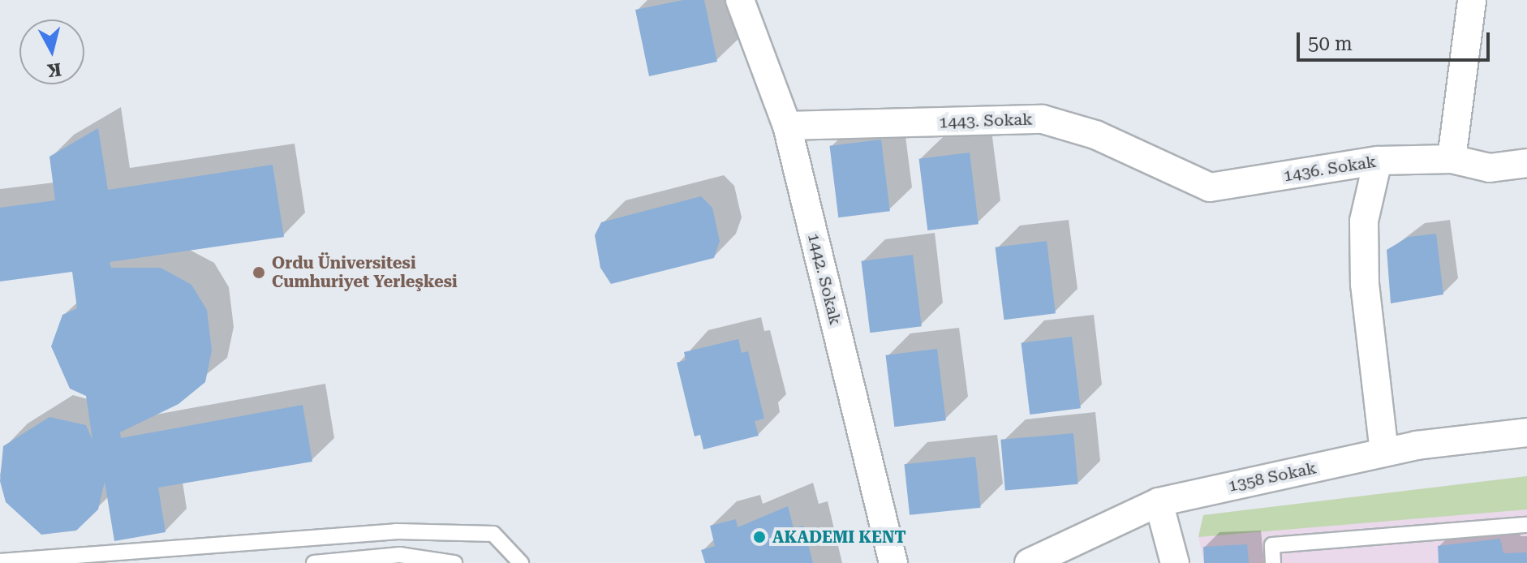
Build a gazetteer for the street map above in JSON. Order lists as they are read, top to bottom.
{
  "streets": {
    "street": [
      "1443. Sokak",
      "1436. Sokak",
      "1442. Sokak",
      "1358 Sokak"
    ]
  },
  "crossings": [
    ["1443. Sokak", "1436. Sokak"],
    ["1443. Sokak", "1442. Sokak"]
  ],
  "places": ["Ordu Üniversitesi Cumhuriyet Yerleşkesi", "AKADEMI KENT"],
  "scale_bar": "50 m",
  "north": "bottom"
}
